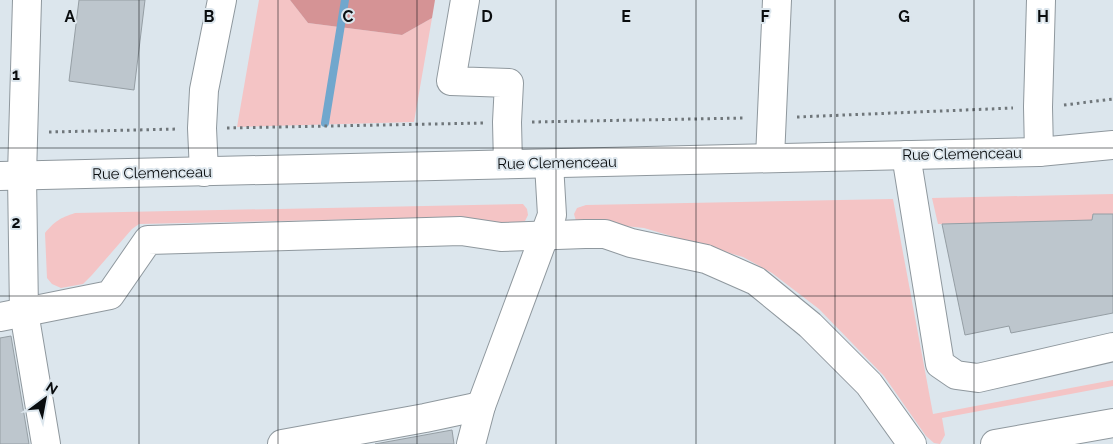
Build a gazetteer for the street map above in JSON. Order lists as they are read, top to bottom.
{
  "streets": {
    "street": ["Rue Clemenceau"]
  },
  "north": "top right",
  "grid": {
    "columns": [
      "A",
      "B",
      "C",
      "D",
      "E",
      "F",
      "G",
      "H"
    ],
    "rows": ["1", "2"]
  }
}
